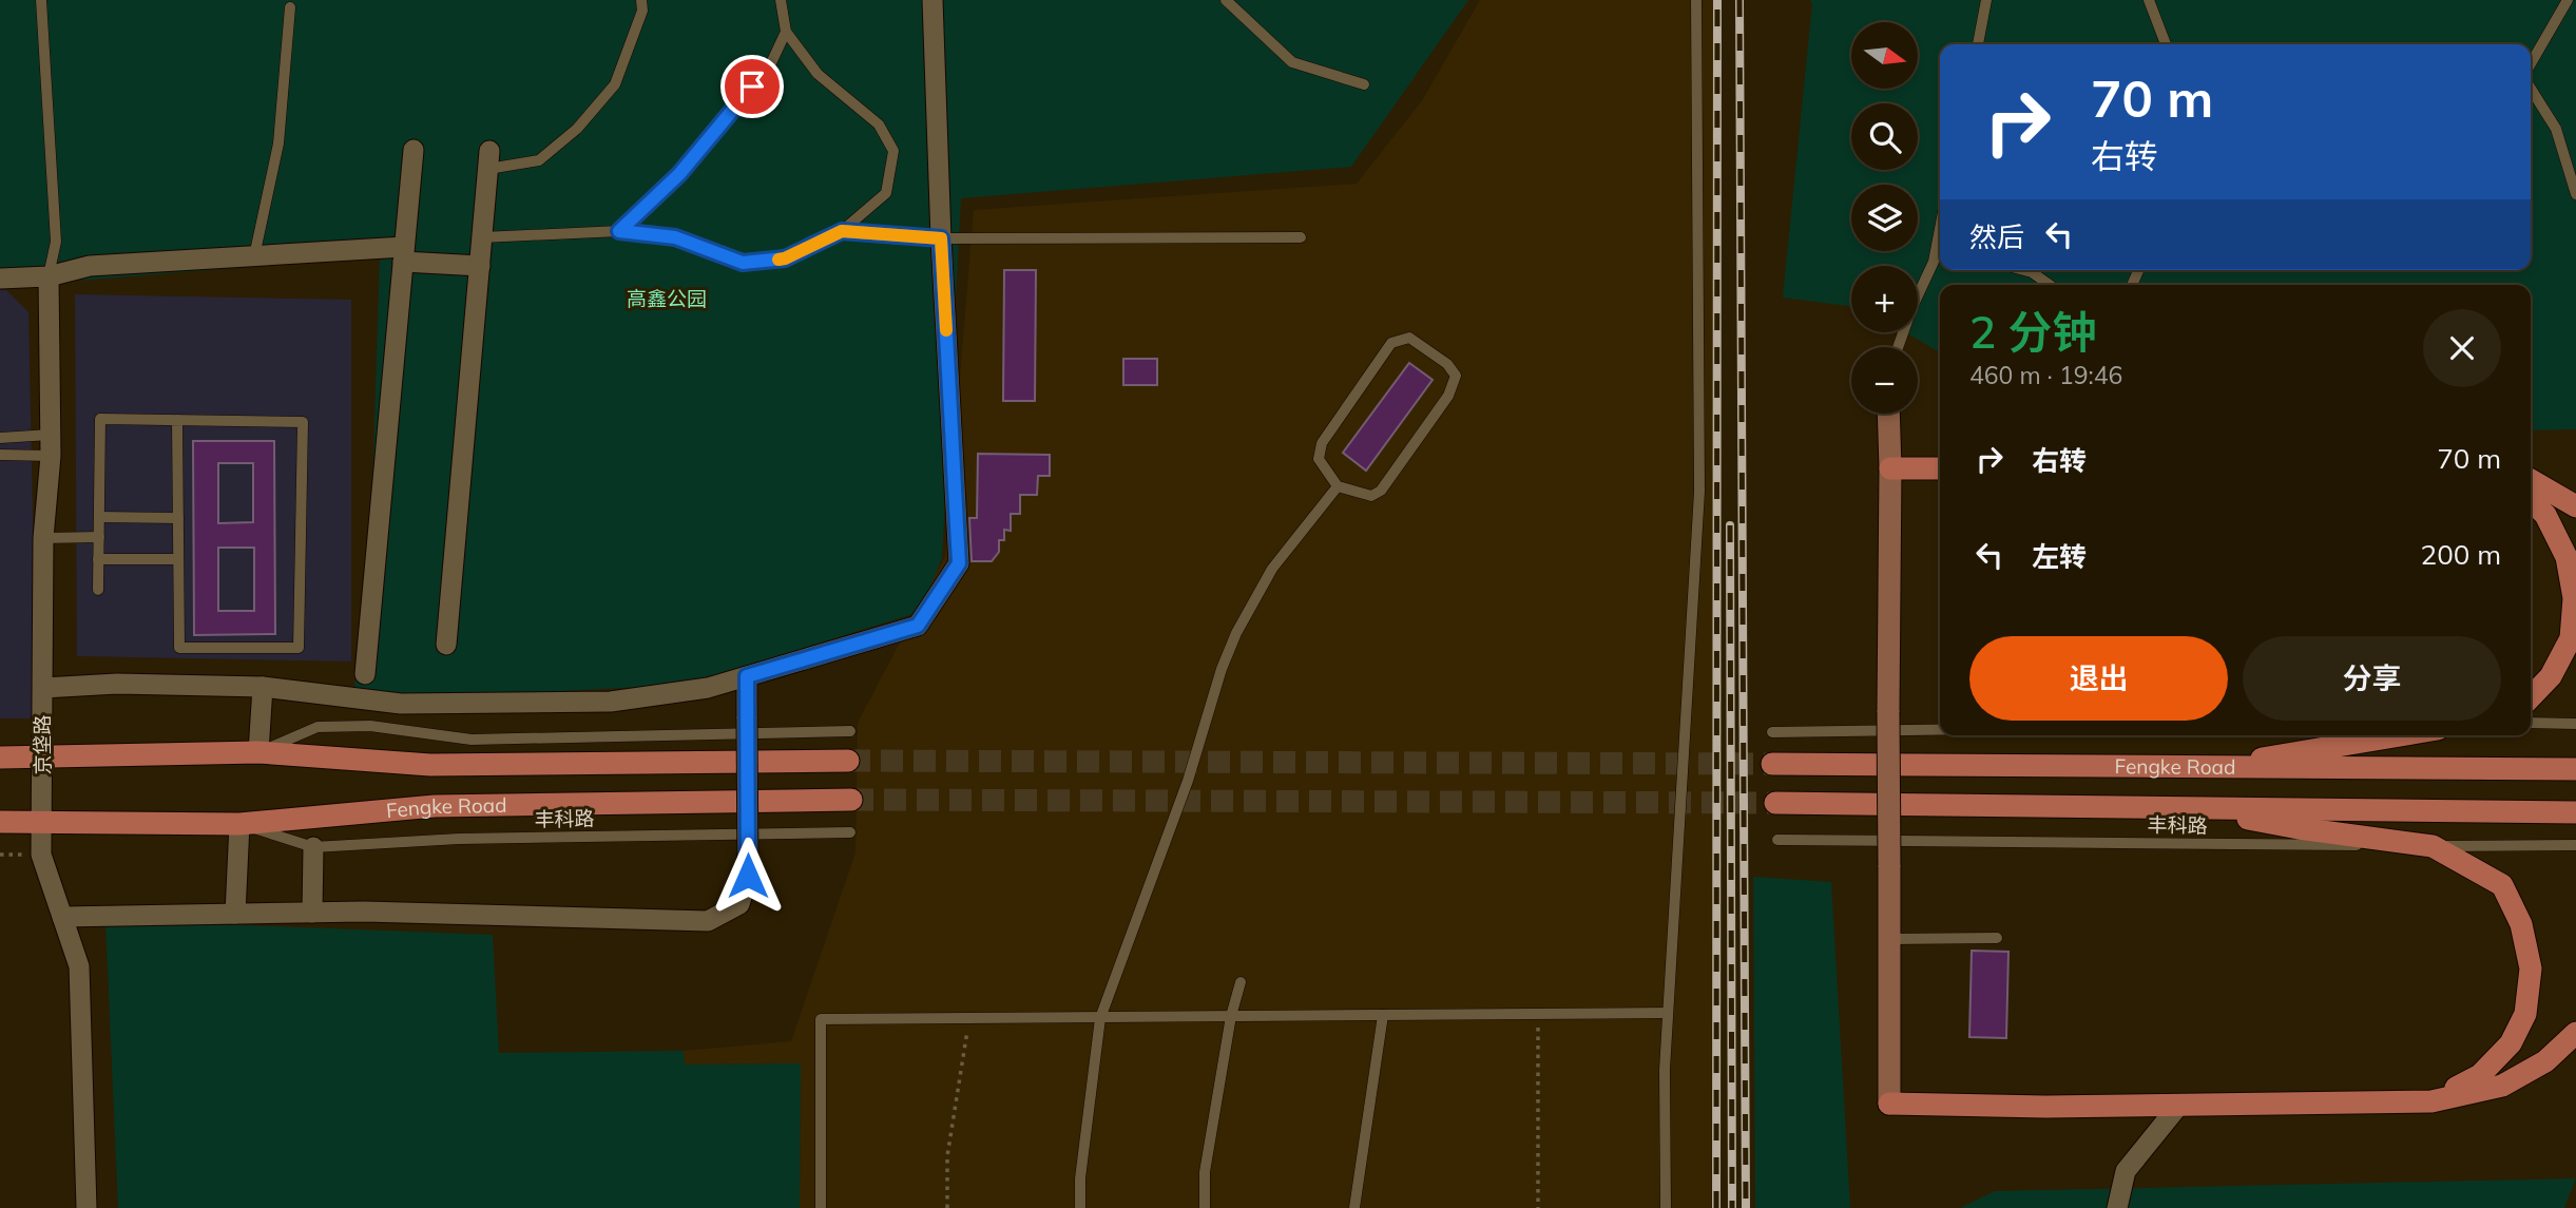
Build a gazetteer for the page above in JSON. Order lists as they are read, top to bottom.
{
  "streets": {
    "main road": ["Fengke Road"],
    "street": ["京垡路"],
    "lane": ["丰科路"]
  },
  "crossings": [
    ["京垡路", "Fengke Road"],
    ["Fengke Road", "丰科路"]
  ],
  "parks": ["高鑫公园"],
  "north": "right",
  "page": {
    "map_buttons": ["+", "−"],
    "turn": ["70 m", "右转"],
    "then": "然后",
    "heading": ["2 分钟", "460 m · 19:46"],
    "list": [
      {
        "name": "右转",
        "value": "70 m"
      },
      {
        "name": "左转",
        "value": "200 m"
      }
    ],
    "buttons": ["退出", "分享"]
  }
}
